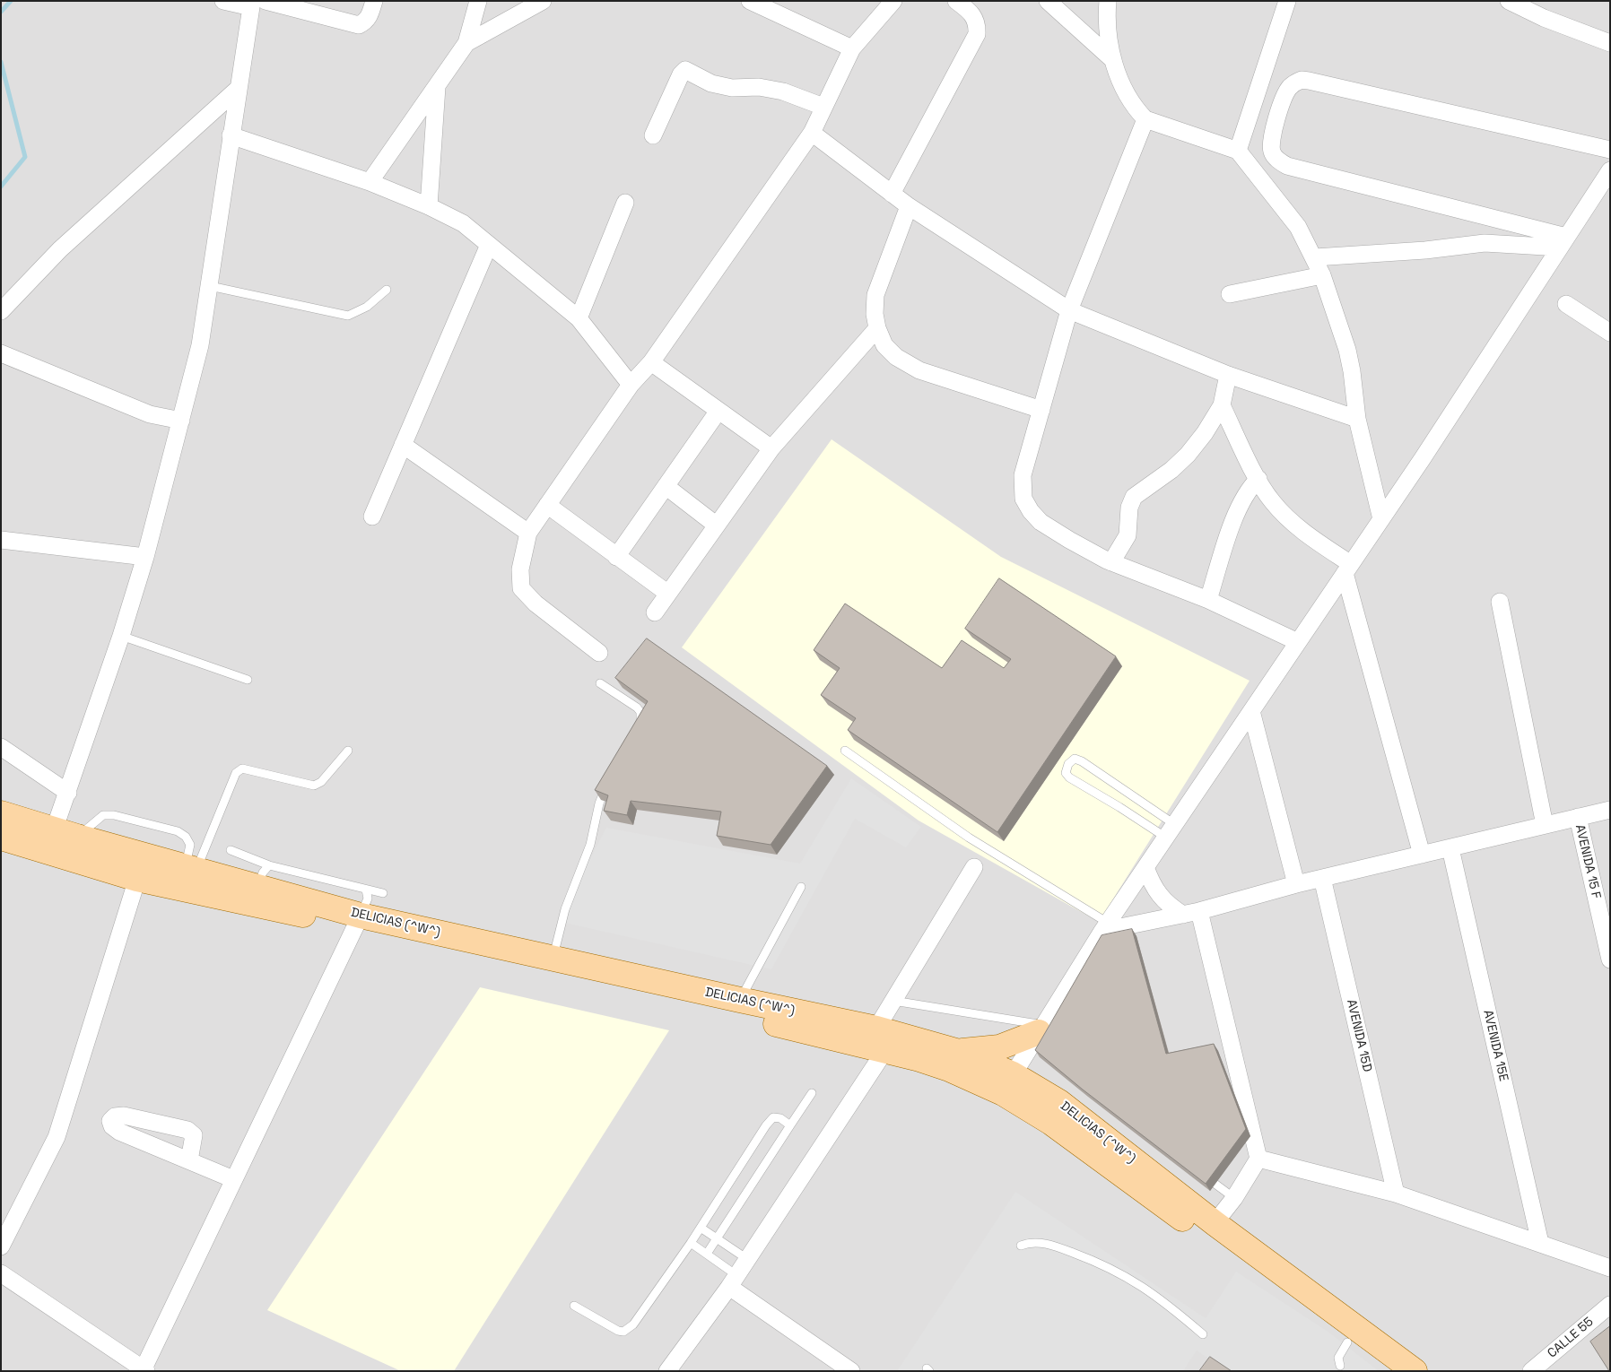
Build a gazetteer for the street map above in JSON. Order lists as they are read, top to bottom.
{
  "streets": {
    "main road": ["DELICIAS (^W^)"],
    "street": [
      "AVENIDA 15 F",
      "AVENIDA 15D",
      "AVENIDA 15E",
      "CALLE 55"
    ]
  }
}
